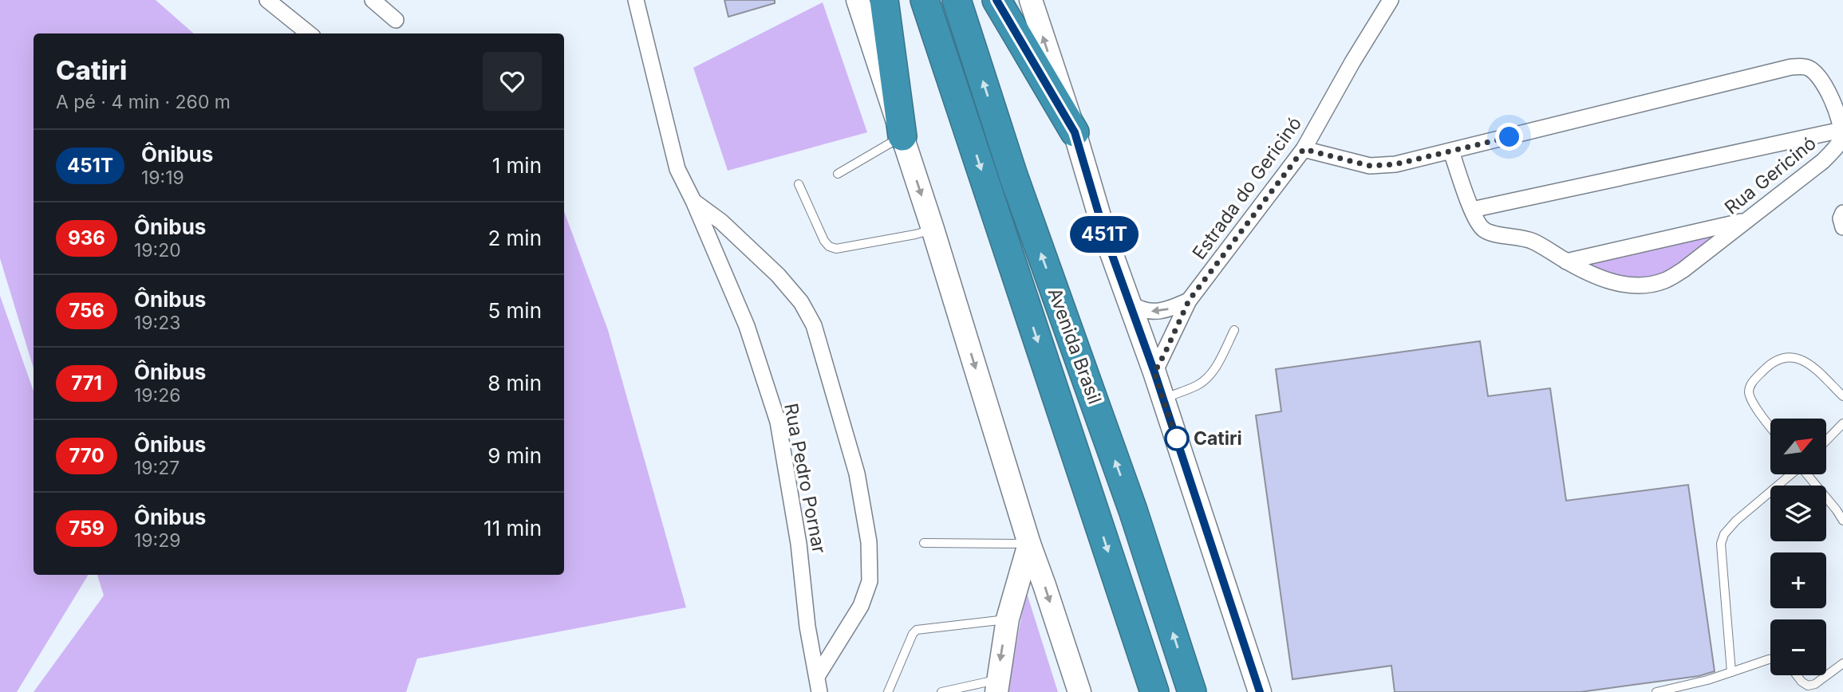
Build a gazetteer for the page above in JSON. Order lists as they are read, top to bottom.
{
  "streets": {
    "highway": ["Avenida Brasil"],
    "street": ["Rua Gericinó", "Estrada do Gericinó", "Rua Pedro Pornar"]
  },
  "places": ["Catiri"],
  "lines": ["bus line 451T"],
  "north": "top right",
  "page": {
    "on_map": "451T",
    "heading": ["Catiri", "A pé · 4 min · 260 m"],
    "list": [
      {
        "mark": "451T",
        "name": "Ônibus",
        "note": "19:19",
        "value": "1 min"
      },
      {
        "mark": "936",
        "name": "Ônibus",
        "note": "19:20",
        "value": "2 min"
      },
      {
        "mark": "756",
        "name": "Ônibus",
        "note": "19:23",
        "value": "5 min"
      },
      {
        "mark": "771",
        "name": "Ônibus",
        "note": "19:26",
        "value": "8 min"
      },
      {
        "mark": "770",
        "name": "Ônibus",
        "note": "19:27",
        "value": "9 min"
      },
      {
        "mark": "759",
        "name": "Ônibus",
        "note": "19:29",
        "value": "11 min"
      }
    ],
    "map_buttons": ["+", "−"]
  }
}
